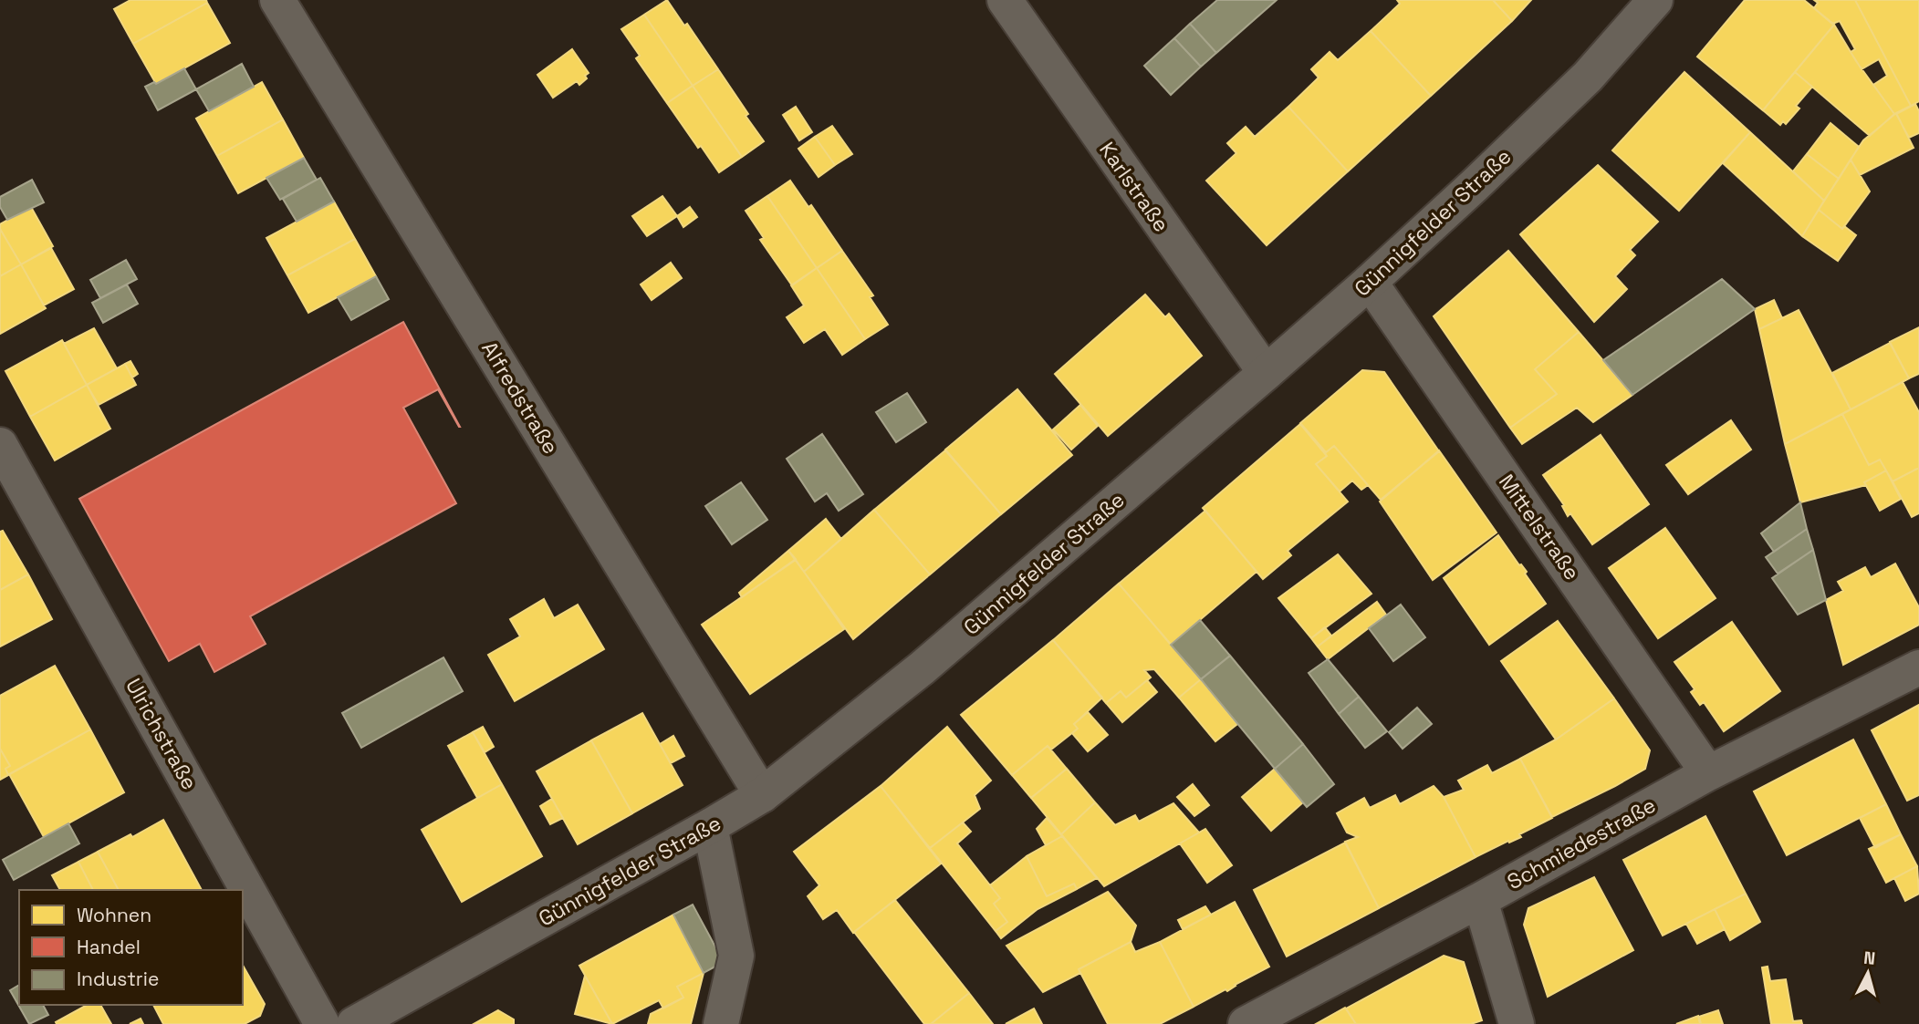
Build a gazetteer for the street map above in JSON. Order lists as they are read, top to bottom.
{
  "streets": {
    "street": [
      "Karlstraße",
      "Günnigfelder Straße",
      "Alfredstraße",
      "Mittelstraße",
      "Ulrichstraße",
      "Schmiedestraße"
    ]
  },
  "crossings": [
    ["Karlstraße", "Günnigfelder Straße"],
    ["Günnigfelder Straße", "Alfredstraße"],
    ["Günnigfelder Straße", "Mittelstraße"],
    ["Mittelstraße", "Schmiedestraße"]
  ],
  "legend": ["Wohnen", "Handel", "Industrie"],
  "north": "top"
}
